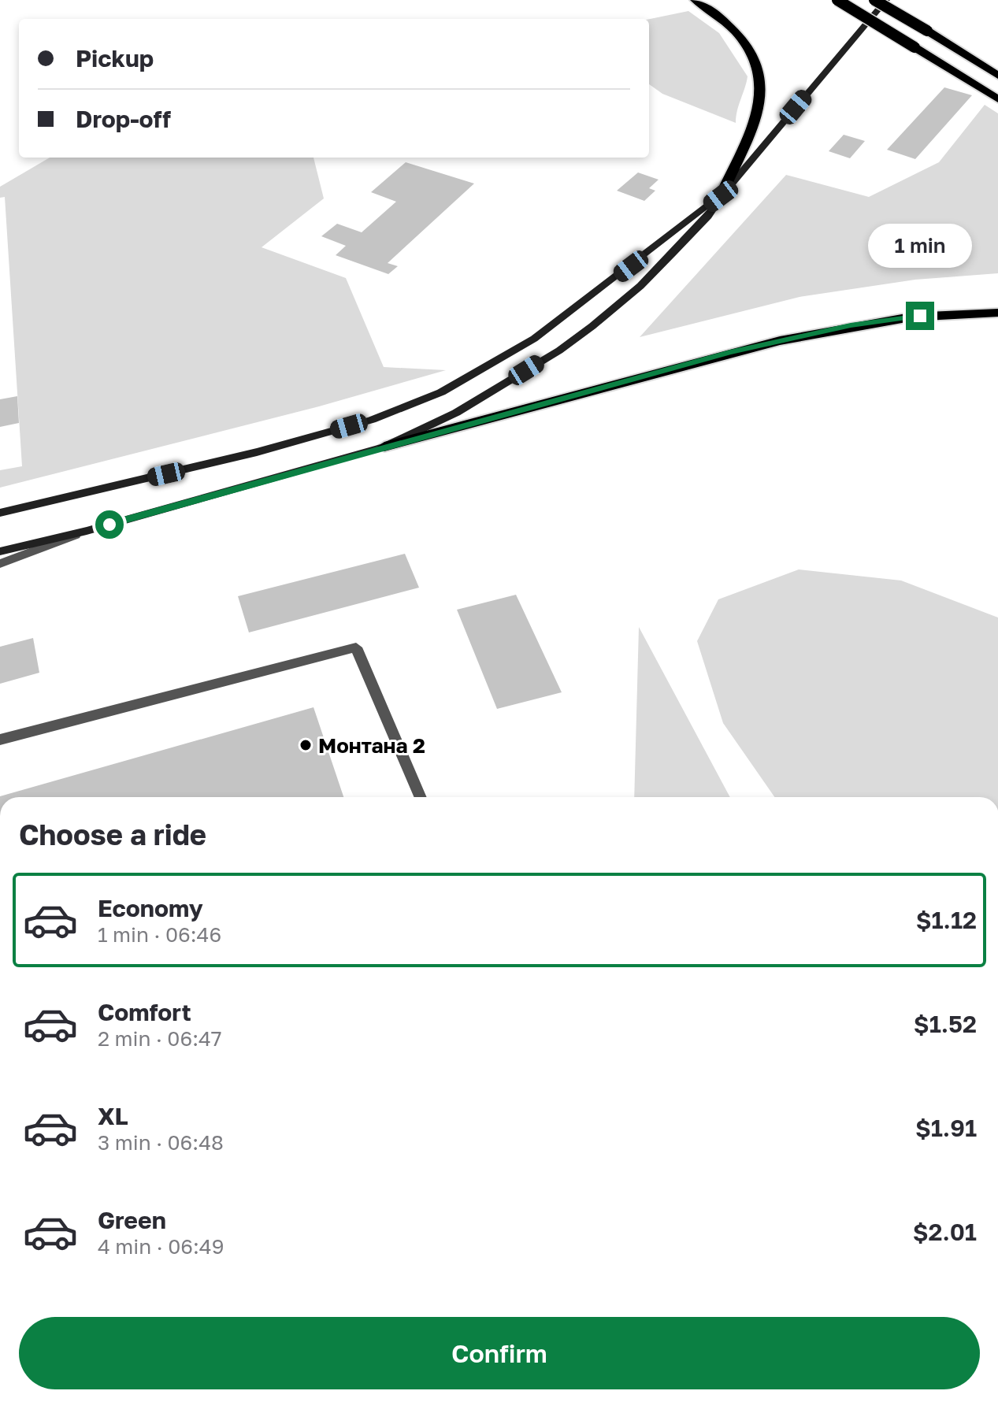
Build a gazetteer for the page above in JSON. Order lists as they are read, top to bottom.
{
  "places": ["Монтана 2"],
  "page": {
    "banner": ["Pickup", "Drop-off"],
    "bubble": "1 min",
    "heading": "Choose a ride",
    "list": [
      {
        "name": "Economy",
        "note": "1 min · 06:46",
        "value": "$1.12"
      },
      {
        "name": "Comfort",
        "note": "2 min · 06:47",
        "value": "$1.52"
      },
      {
        "name": "XL",
        "note": "3 min · 06:48",
        "value": "$1.91"
      },
      {
        "name": "Green",
        "note": "4 min · 06:49",
        "value": "$2.01"
      }
    ],
    "buttons": "Confirm"
  }
}
